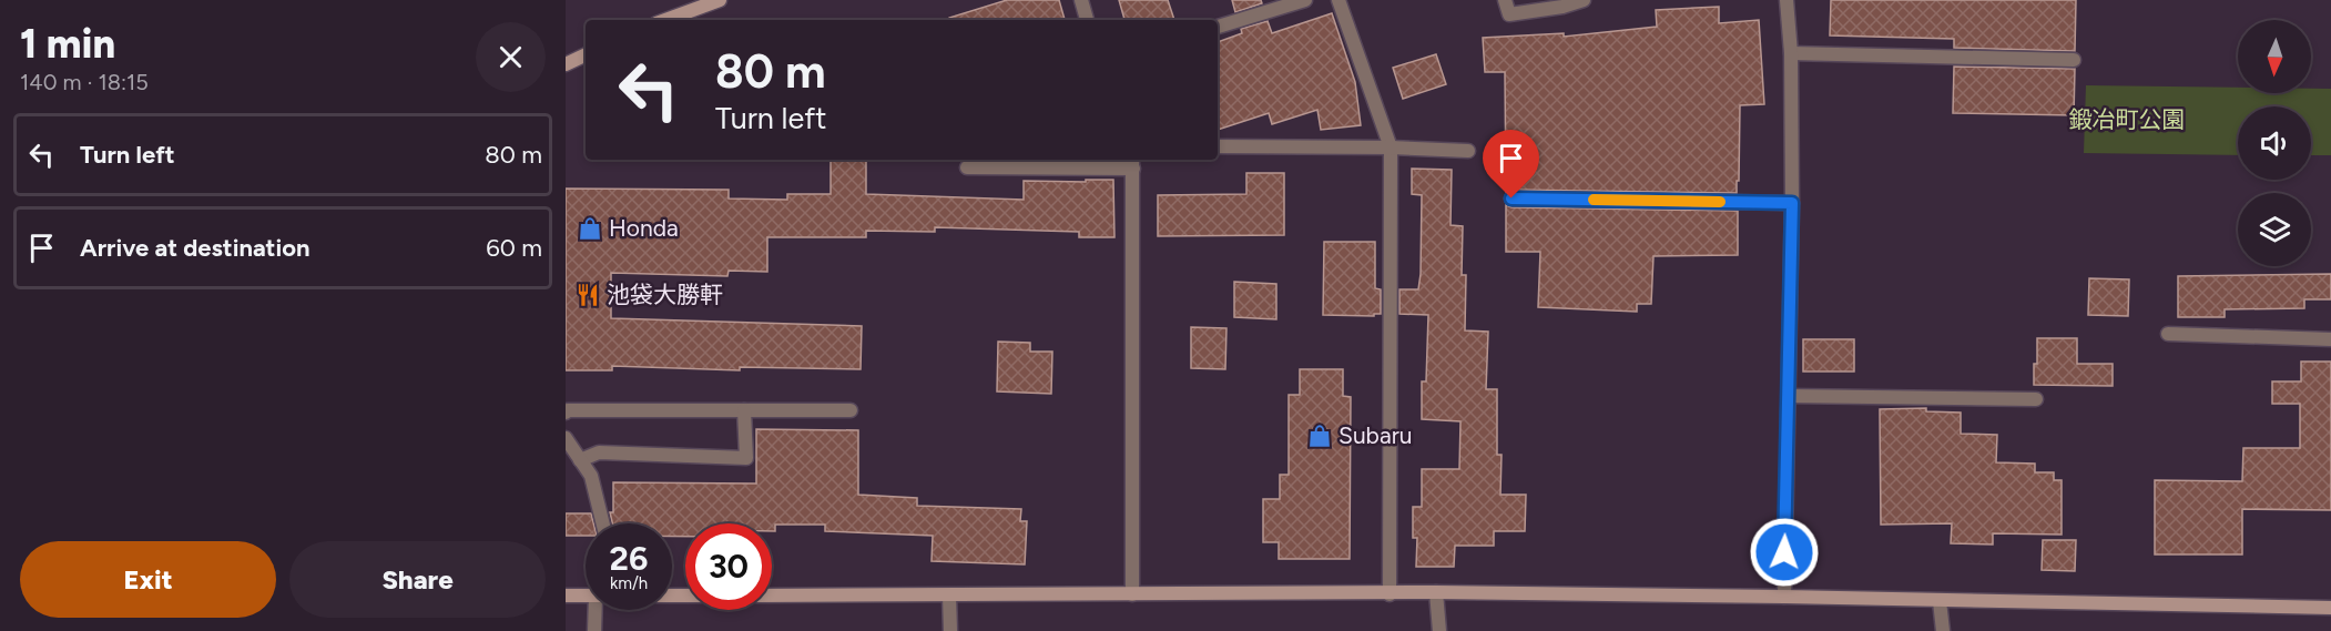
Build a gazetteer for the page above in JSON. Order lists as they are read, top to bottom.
{
  "parks": ["鍛冶町公園"],
  "places": {
    "shop": ["Honda", "Subaru"],
    "restaurant": ["池袋大勝軒"]
  },
  "north": "bottom",
  "page": {
    "heading": ["1 min", "140 m · 18:15"],
    "turn": ["80 m", "Turn left"],
    "list": [
      {
        "name": "Turn left",
        "value": "80 m"
      },
      {
        "name": "Arrive at destination",
        "value": "60 m"
      }
    ],
    "speed": "26 km/h",
    "limit": "30",
    "buttons": ["Exit", "Share"]
  }
}
